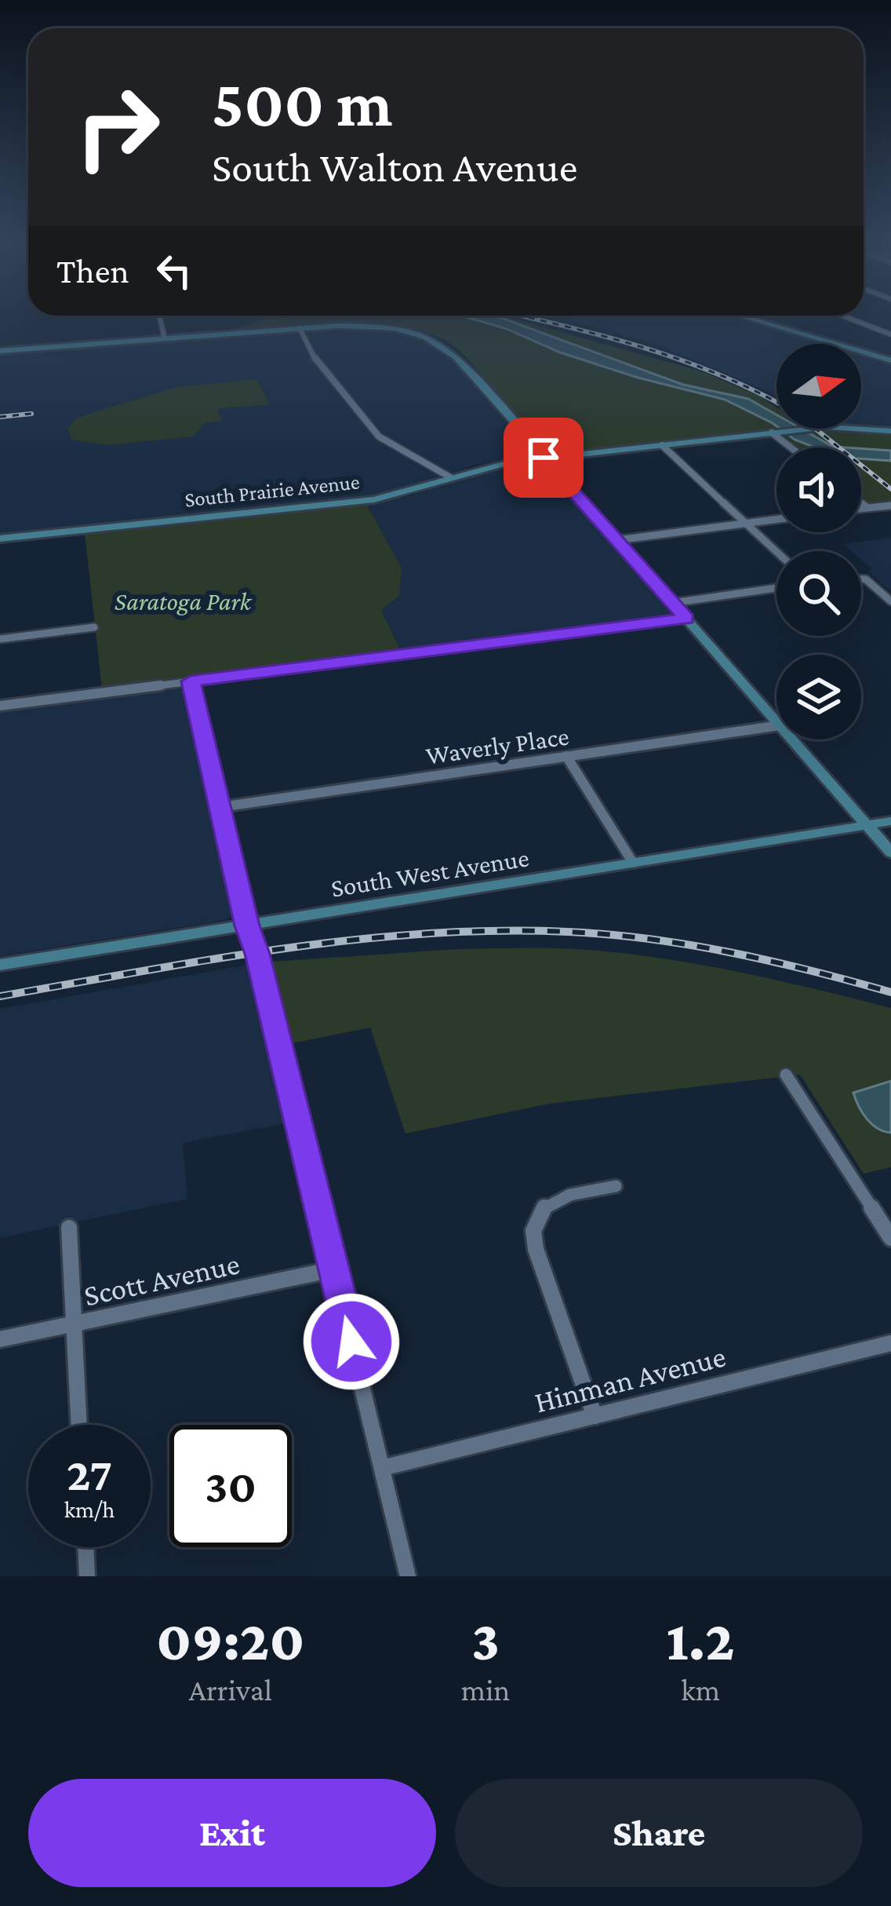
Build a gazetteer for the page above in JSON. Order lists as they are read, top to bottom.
{
  "streets": {
    "street": [
      "South Prairie Avenue",
      "Waverly Place",
      "South West Avenue",
      "Scott Avenue",
      "Hinman Avenue"
    ]
  },
  "parks": ["Saratoga Park"],
  "north": "right",
  "page": {
    "turn": ["500 m", "South Walton Avenue"],
    "then": "Then",
    "speed": "27 km/h",
    "limit": "30",
    "eta": [
      "09:20",
      "Arrival",
      "3",
      "min",
      "1.2",
      "km"
    ],
    "buttons": ["Exit", "Share"]
  }
}
